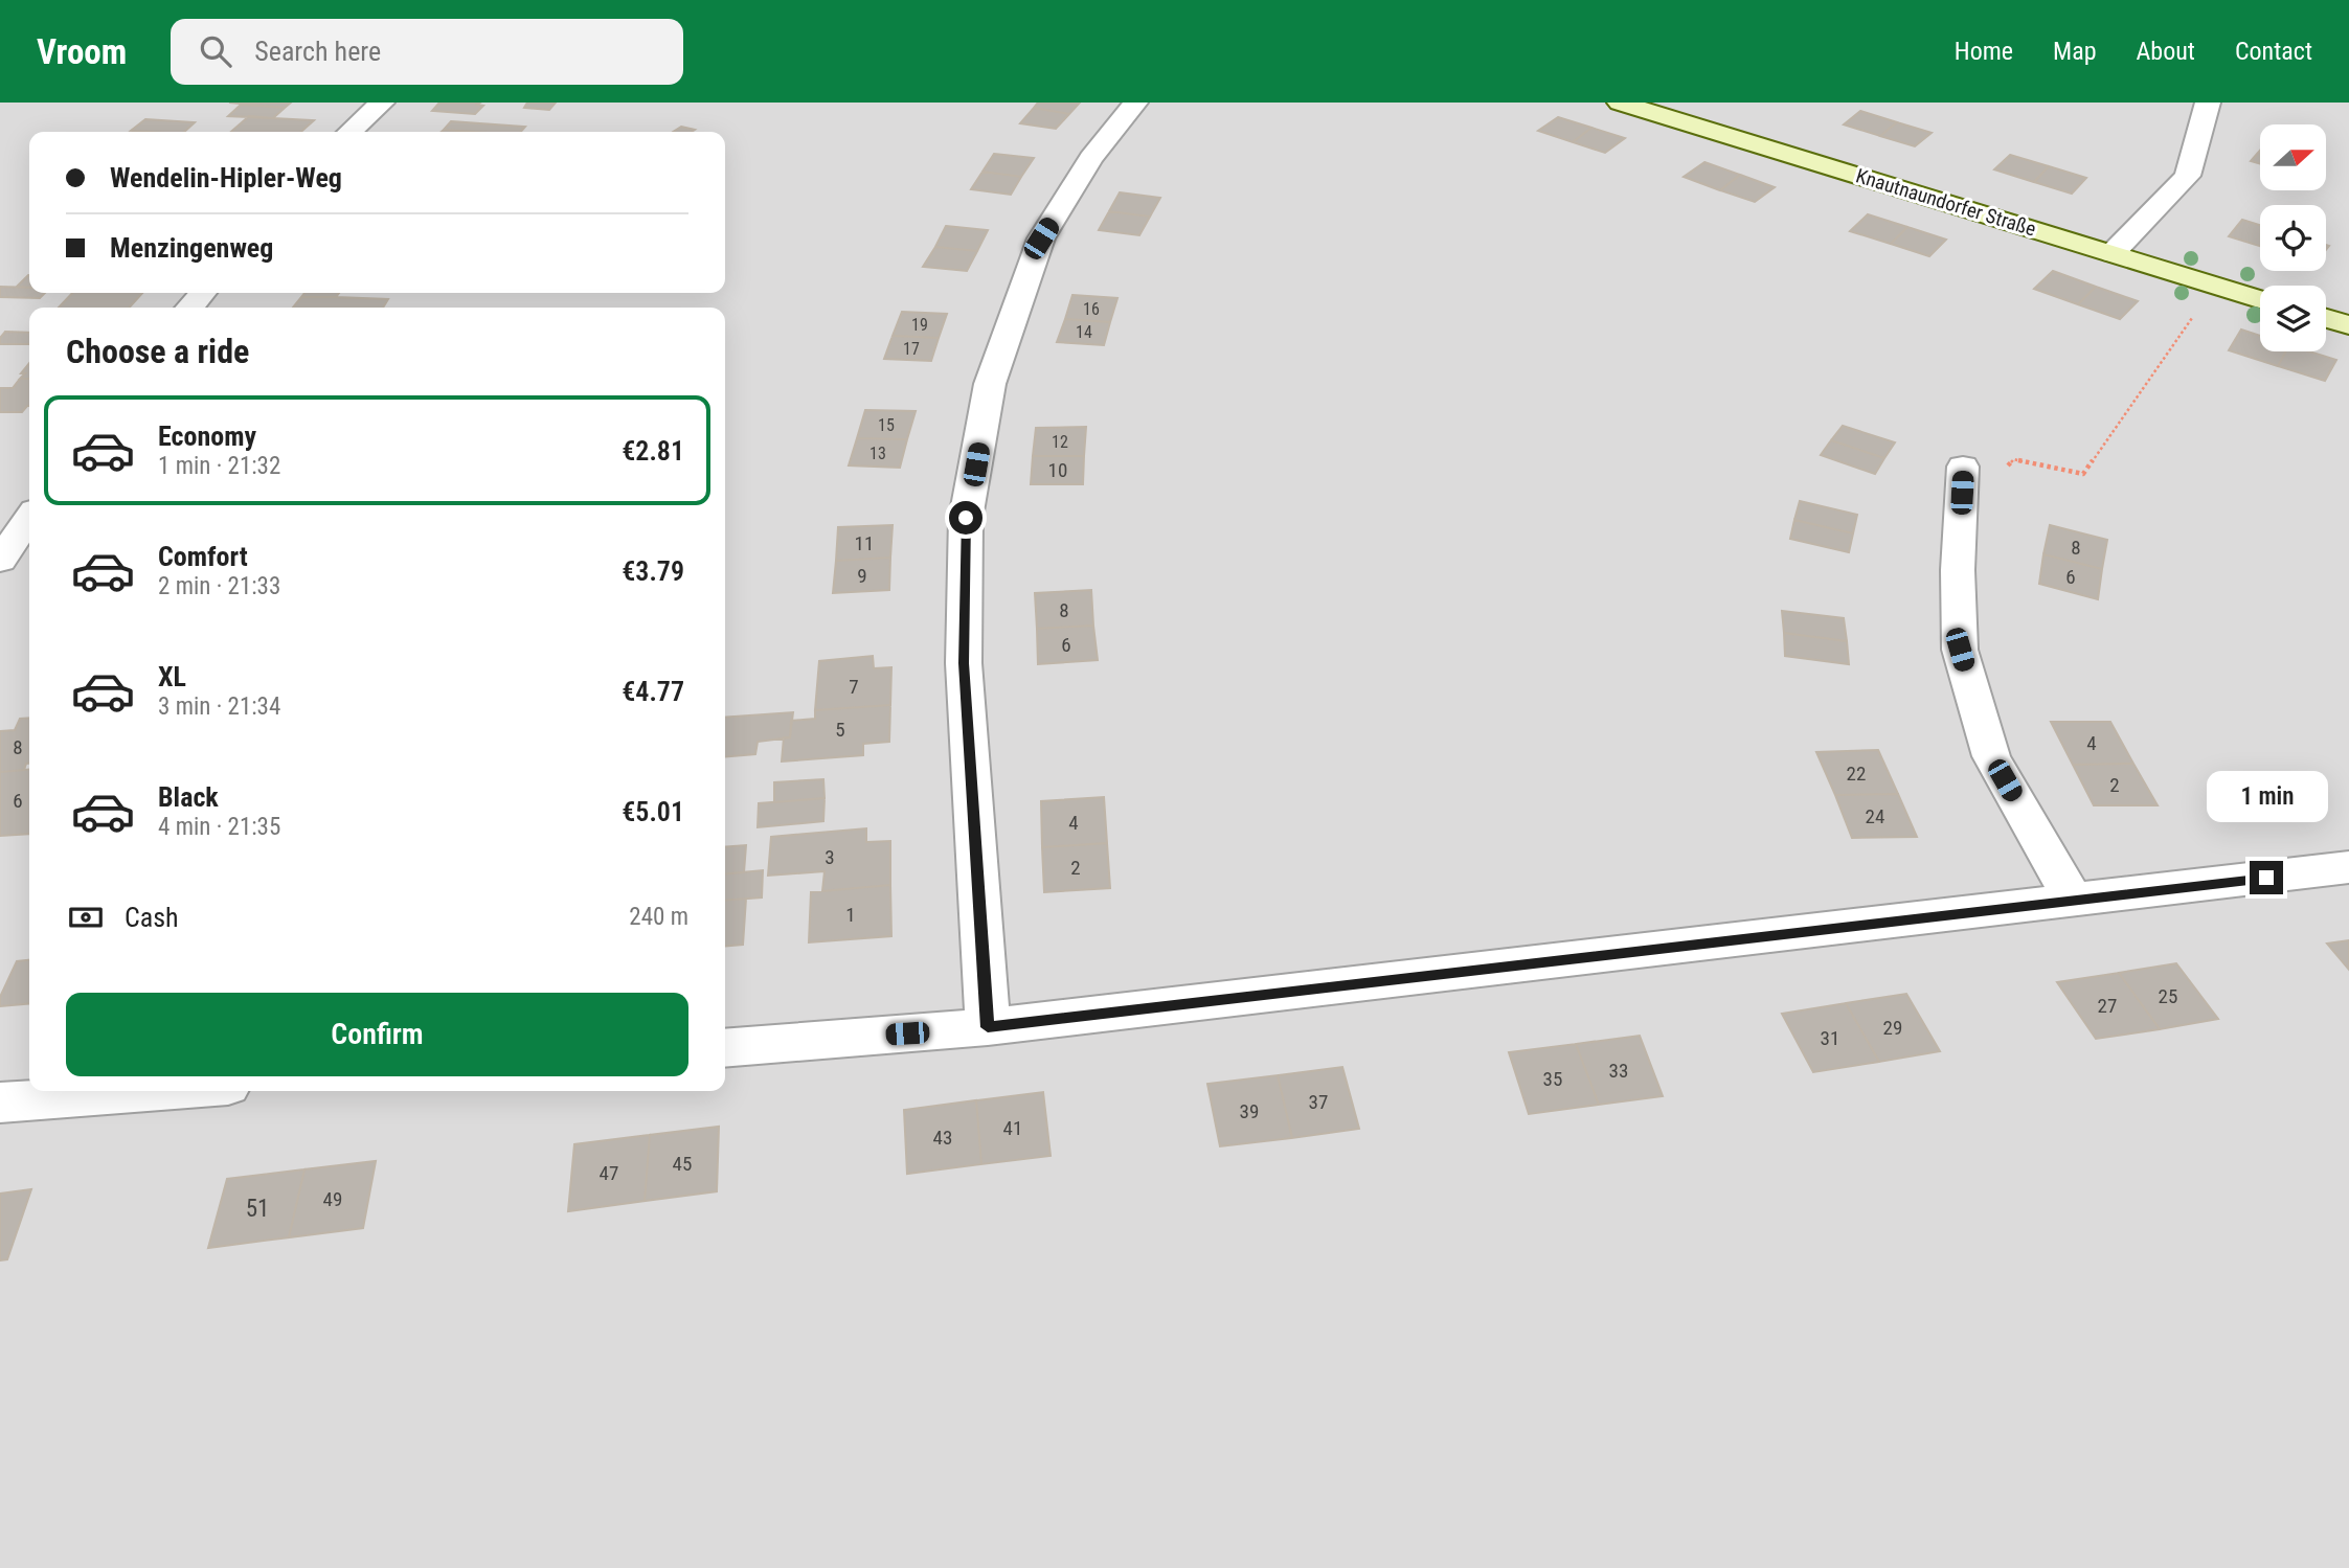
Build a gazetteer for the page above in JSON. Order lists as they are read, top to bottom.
{
  "streets": {
    "main road": ["Knautnaundorfer Straße"]
  },
  "house_numbers": [
    "16",
    "19",
    "14",
    "17",
    "15",
    "12",
    "13",
    "10",
    "11",
    "8",
    "9",
    "6",
    "8",
    "6",
    "7",
    "5",
    "4",
    "8",
    "22",
    "2",
    "6",
    "24",
    "4",
    "3",
    "2",
    "1",
    "25",
    "27",
    "29",
    "31",
    "33",
    "35",
    "37",
    "39",
    "41",
    "43",
    "45",
    "47",
    "49",
    "51"
  ],
  "north": "right",
  "page": {
    "header": "Vroom",
    "search": "Search here",
    "nav": [
      "Home",
      "Map",
      "About",
      "Contact"
    ],
    "banner": ["Wendelin-Hipler-Weg", "Menzingenweg"],
    "heading": "Choose a ride",
    "list": [
      {
        "name": "Economy",
        "note": "1 min · 21:32",
        "value": "€2.81"
      },
      {
        "name": "Comfort",
        "note": "2 min · 21:33",
        "value": "€3.79"
      },
      {
        "name": "XL",
        "note": "3 min · 21:34",
        "value": "€4.77"
      },
      {
        "name": "Black",
        "note": "4 min · 21:35",
        "value": "€5.01"
      }
    ],
    "bubble": "1 min",
    "pay": ["Cash", "240 m"],
    "buttons": "Confirm"
  }
}
